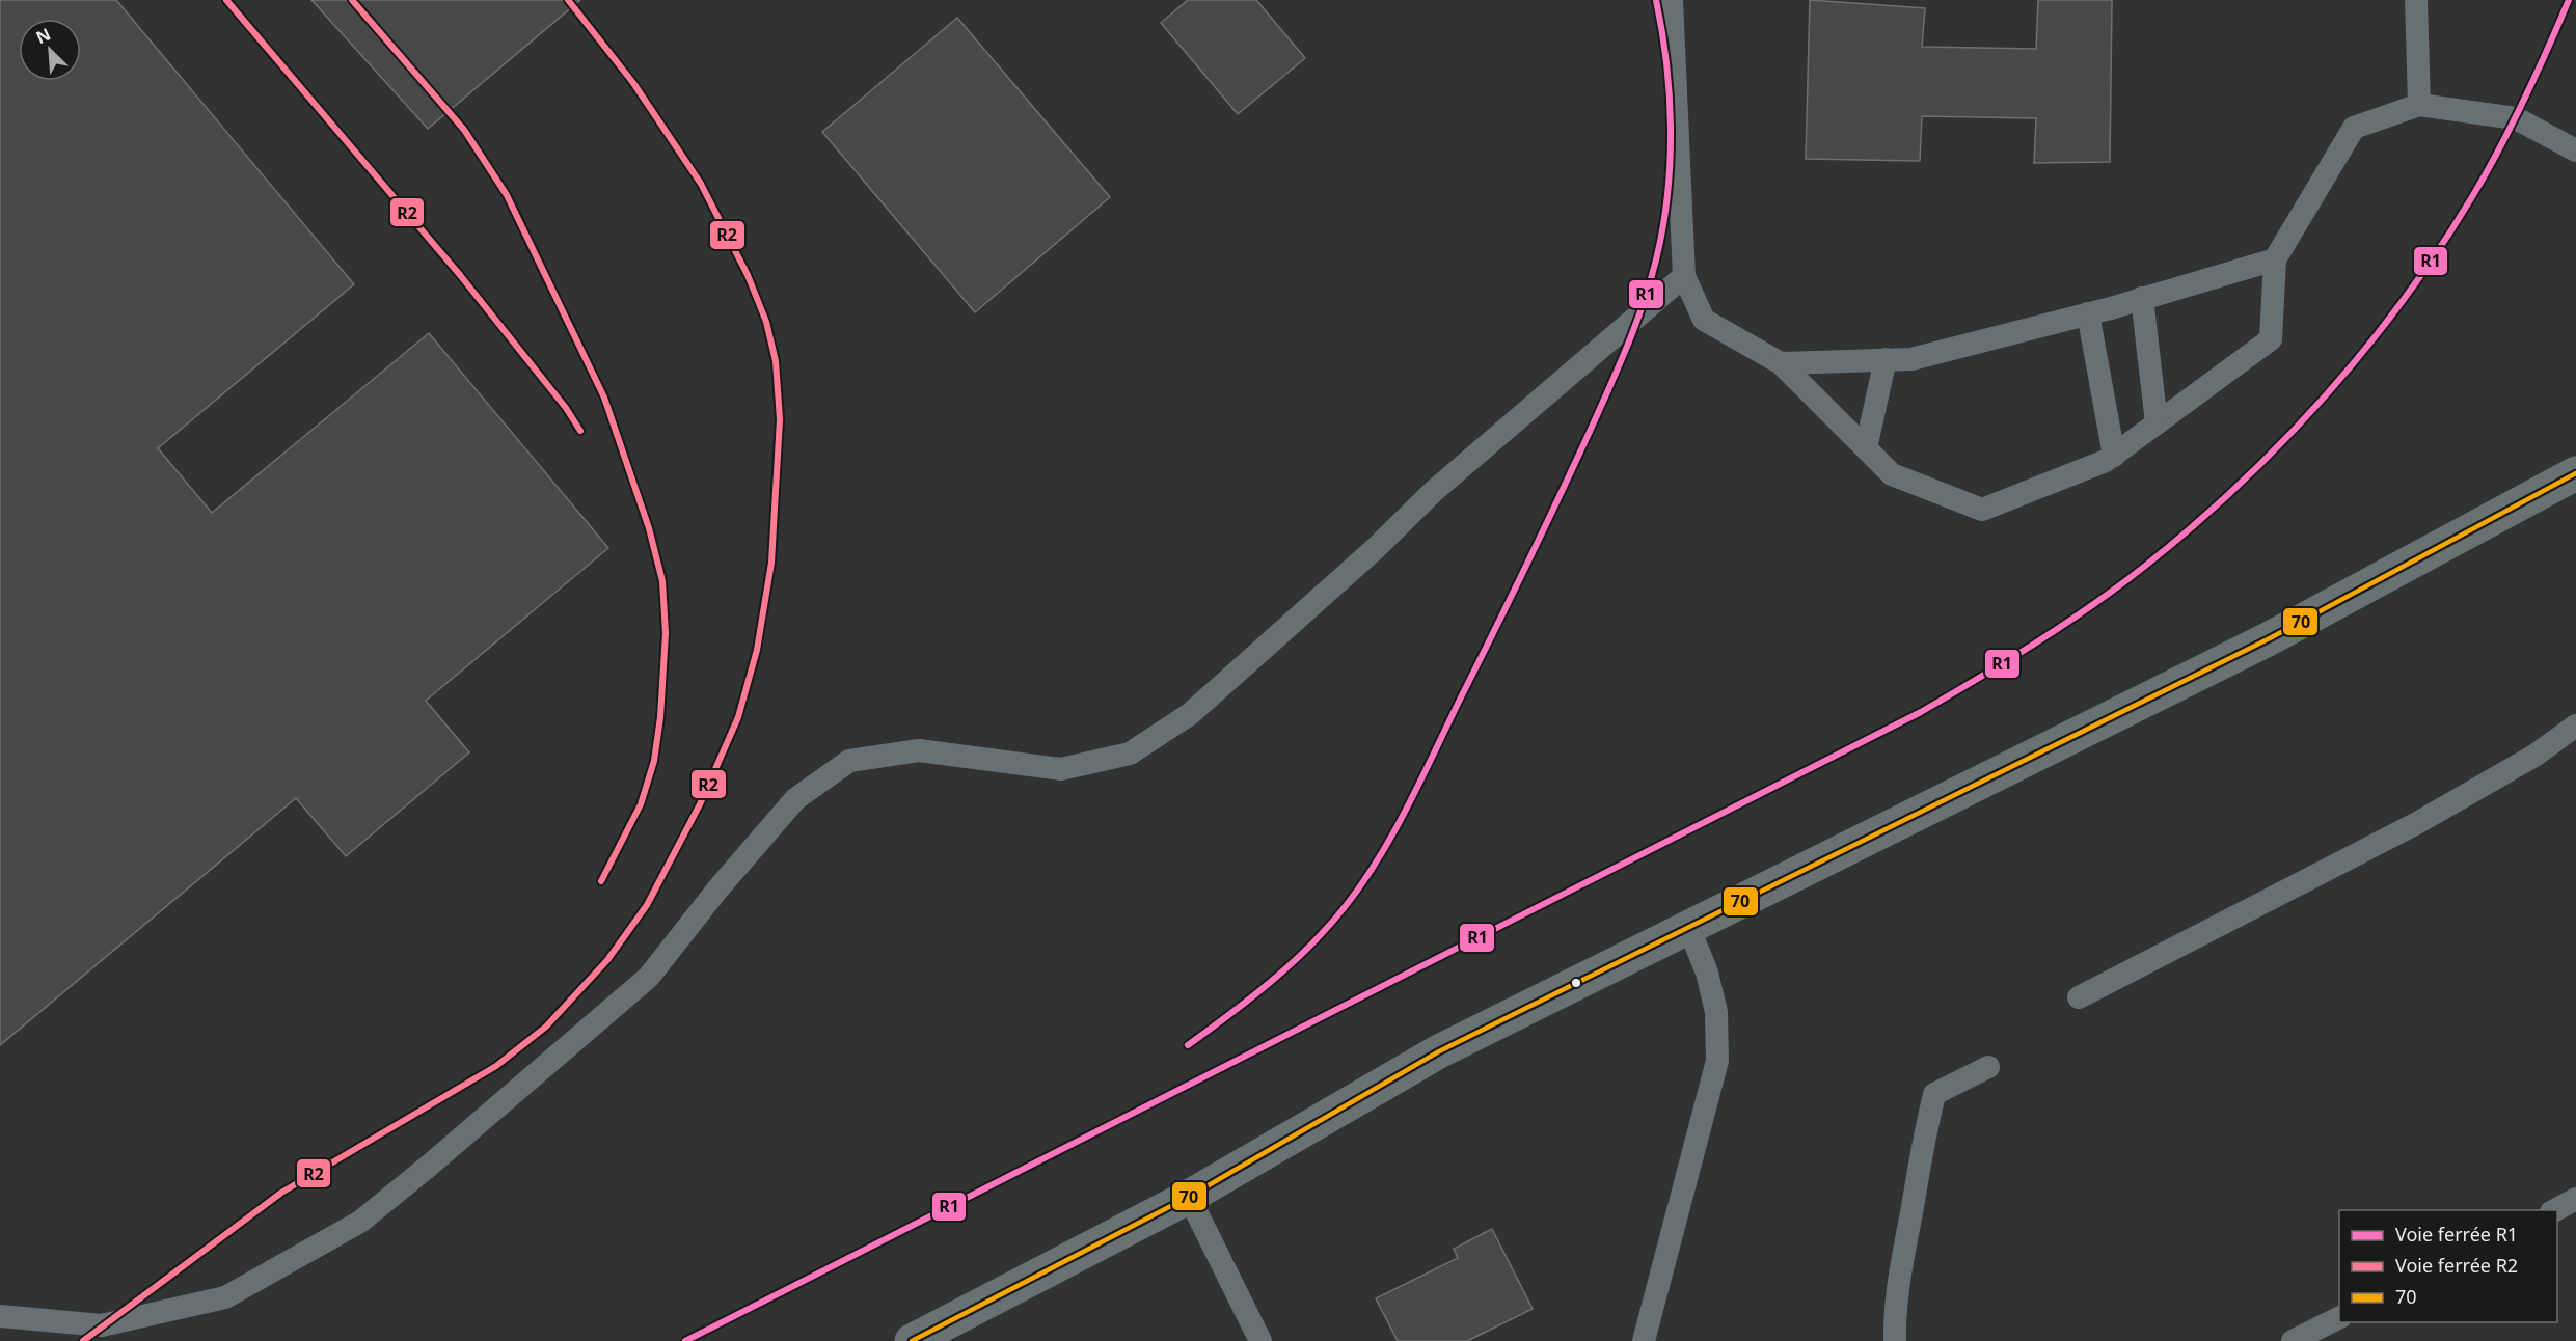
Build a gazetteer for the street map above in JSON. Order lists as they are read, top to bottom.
{
  "lines": ["rail line R1", "rail line R2", "transit line 70"],
  "legend": ["Voie ferrée R1", "Voie ferrée R2", "70"],
  "north": "top left"
}
